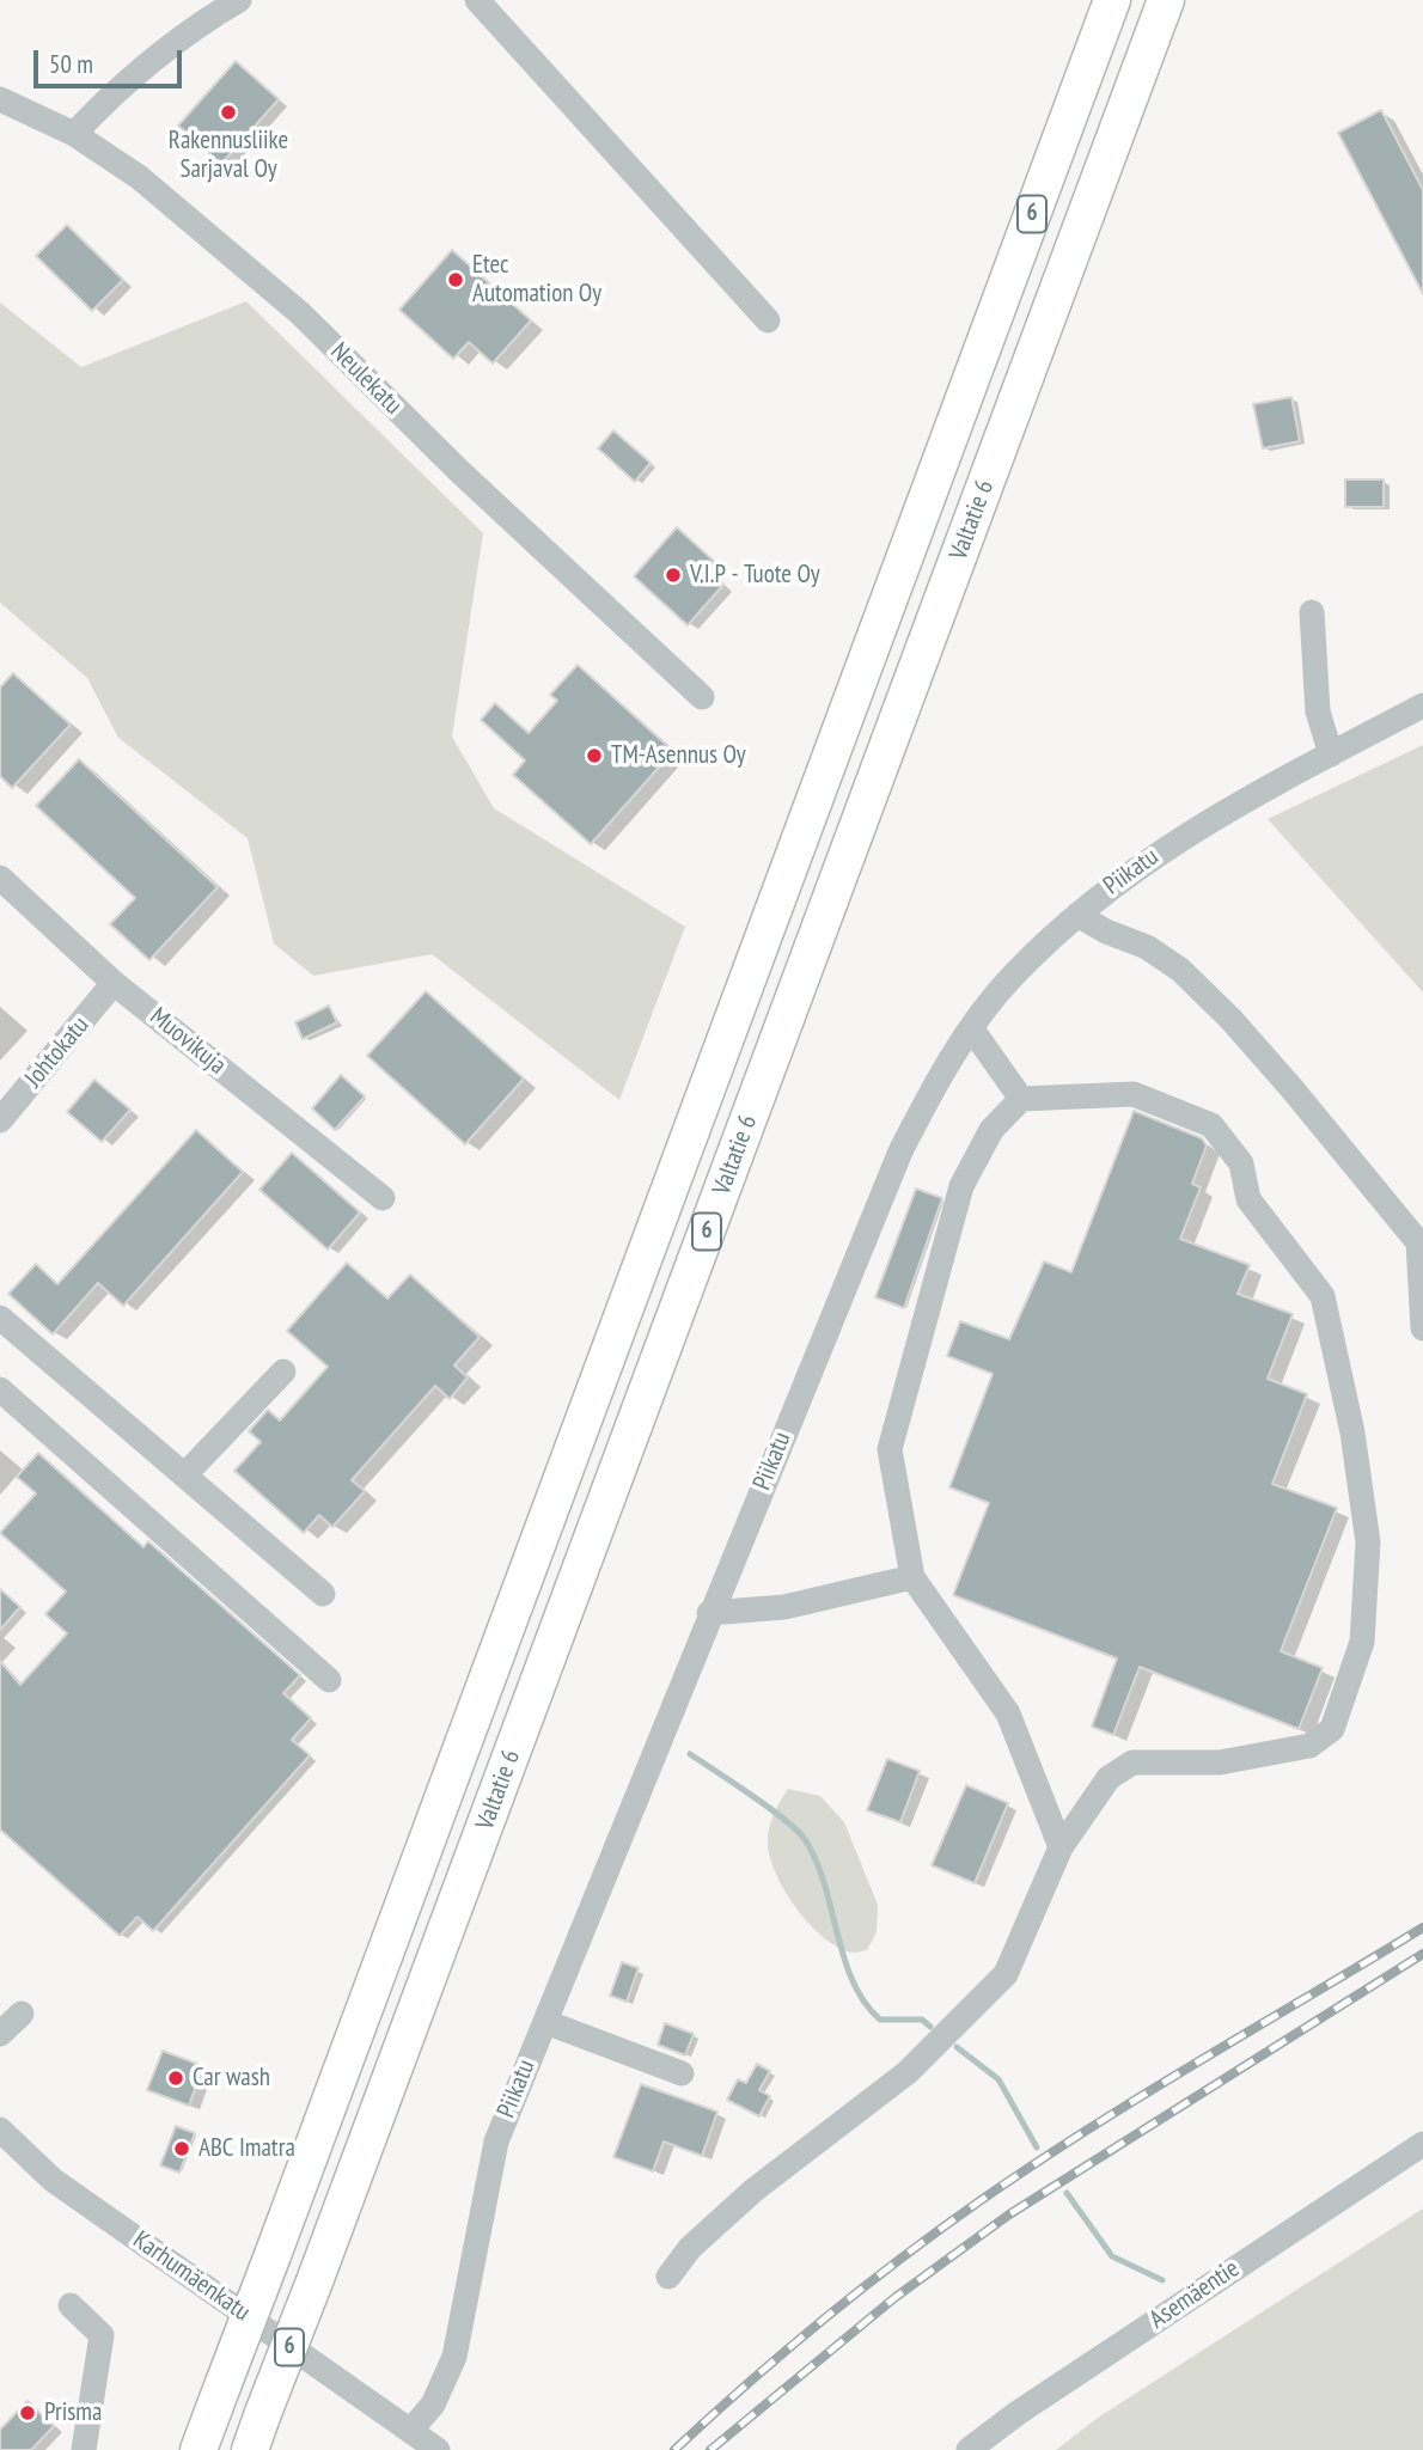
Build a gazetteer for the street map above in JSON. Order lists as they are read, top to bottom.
{
  "streets": {
    "highway": ["6", "Valtatie 6"],
    "street": [
      "Neulekatu",
      "Piikatu",
      "Muovikuja",
      "Johtokatu",
      "Karhumäenkatu",
      "Asemäentie"
    ]
  },
  "crossings": [
    ["Piikatu", "Karhumäenkatu"],
    ["Muovikuja", "Johtokatu"]
  ],
  "places": [
    "Rakennusliike Sarjaval Oy",
    "Etec Automation Oy",
    "V.I.P - Tuote Oy",
    "TM-Asennus Oy",
    "Car wash",
    "ABC Imatra",
    "Prisma"
  ],
  "scale_bar": "50 m"
}
